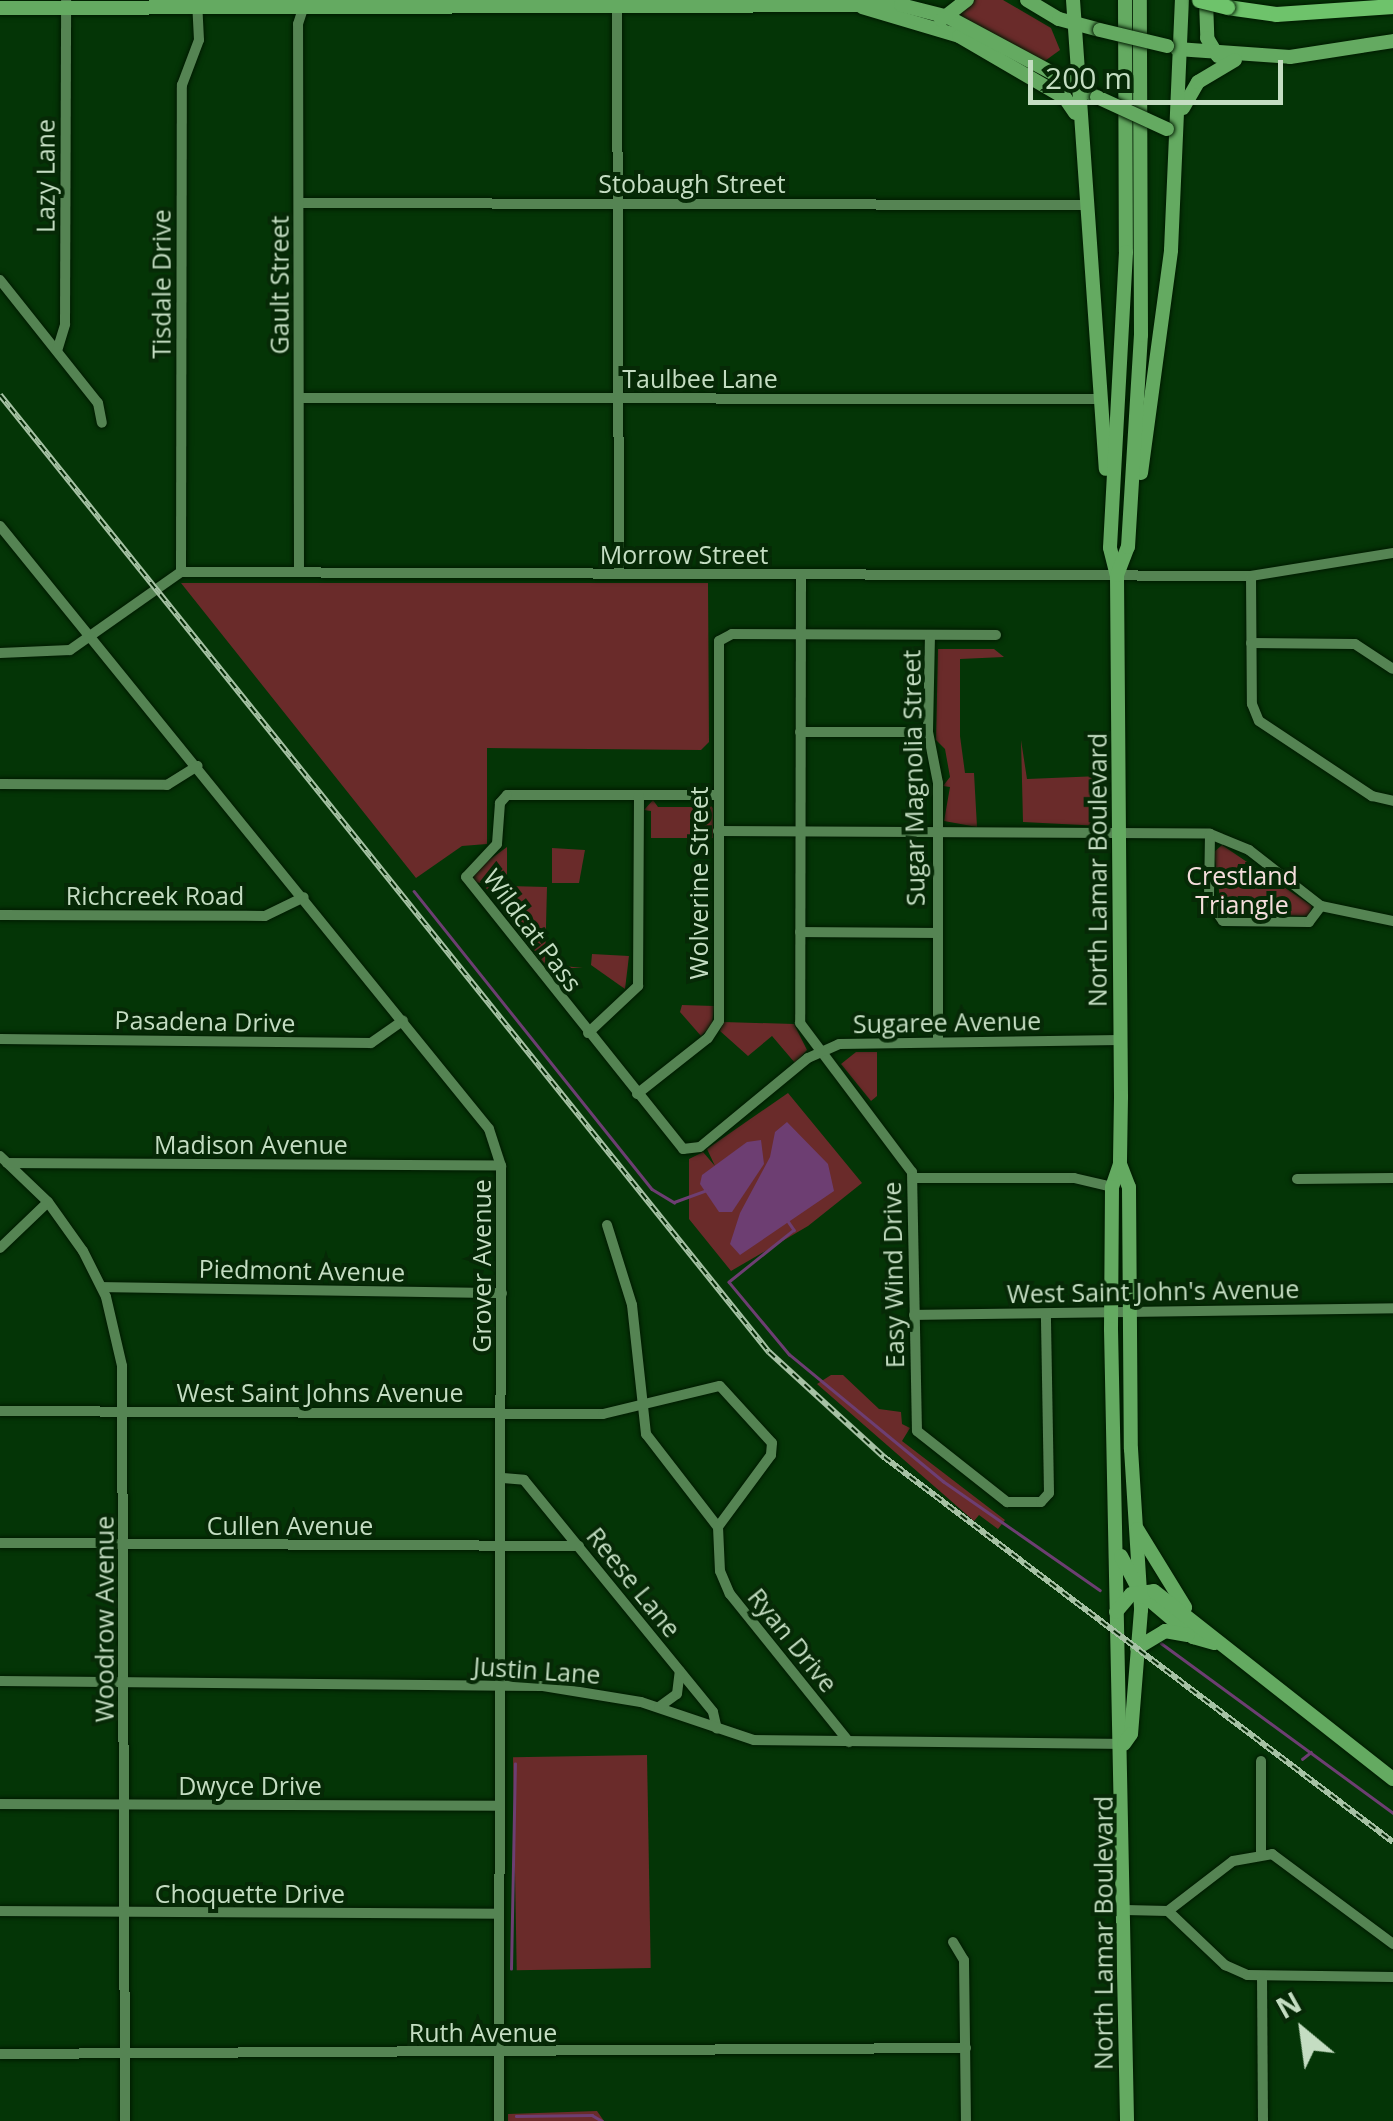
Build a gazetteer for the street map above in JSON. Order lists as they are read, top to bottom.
{
  "streets": {
    "main road": ["North Lamar Boulevard"],
    "street": [
      "Lazy Lane",
      "Stobaugh Street",
      "Tisdale Drive",
      "Gault Street",
      "Taulbee Lane",
      "Morrow Street",
      "Sugar Magnolia Street",
      "Wolverine Street",
      "Richcreek Road",
      "Wildcat Pass",
      "Pasadena Drive",
      "Sugaree Avenue",
      "Madison Avenue",
      "Grover Avenue",
      "Piedmont Avenue",
      "Easy Wind Drive",
      "West Saint John's Avenue",
      "West Saint Johns Avenue",
      "Cullen Avenue",
      "Reese Lane",
      "Woodrow Avenue",
      "Ryan Drive",
      "Justin Lane",
      "Dwyce Drive",
      "Choquette Drive",
      "Ruth Avenue"
    ]
  },
  "crossings": [
    ["Stobaugh Street", "Gault Street"],
    ["Tisdale Drive", "Morrow Street"],
    ["Gault Street", "Taulbee Lane"],
    ["Gault Street", "Morrow Street"],
    ["Morrow Street", "North Lamar Boulevard"],
    ["Morrow Street", "Easy Wind Drive"],
    ["Sugar Magnolia Street", "Sugaree Avenue"],
    ["North Lamar Boulevard", "Sugaree Avenue"],
    ["North Lamar Boulevard", "West Saint John's Avenue"],
    ["North Lamar Boulevard", "Justin Lane"],
    ["Wolverine Street", "Wildcat Pass"],
    ["Wolverine Street", "Easy Wind Drive"],
    ["Richcreek Road", "Grover Avenue"],
    ["Wildcat Pass", "Sugaree Avenue"],
    ["Pasadena Drive", "Grover Avenue"],
    ["Sugaree Avenue", "Easy Wind Drive"],
    ["Madison Avenue", "Grover Avenue"],
    ["Madison Avenue", "Woodrow Avenue"],
    ["Grover Avenue", "Piedmont Avenue"],
    ["Grover Avenue", "West Saint Johns Avenue"],
    ["Grover Avenue", "Cullen Avenue"],
    ["Grover Avenue", "Reese Lane"],
    ["Grover Avenue", "Justin Lane"],
    ["Grover Avenue", "Dwyce Drive"],
    ["Grover Avenue", "Choquette Drive"],
    ["Grover Avenue", "Ruth Avenue"],
    ["Piedmont Avenue", "Woodrow Avenue"],
    ["Easy Wind Drive", "West Saint John's Avenue"],
    ["West Saint Johns Avenue", "Woodrow Avenue"],
    ["West Saint Johns Avenue", "Ryan Drive"],
    ["Cullen Avenue", "Reese Lane"],
    ["Cullen Avenue", "Woodrow Avenue"],
    ["Reese Lane", "Justin Lane"],
    ["Woodrow Avenue", "Justin Lane"],
    ["Woodrow Avenue", "Dwyce Drive"],
    ["Woodrow Avenue", "Choquette Drive"],
    ["Woodrow Avenue", "Ruth Avenue"],
    ["Ryan Drive", "Justin Lane"]
  ],
  "parks": ["Crestland Triangle"],
  "scale_bar": "200 m",
  "north": "top left"
}
